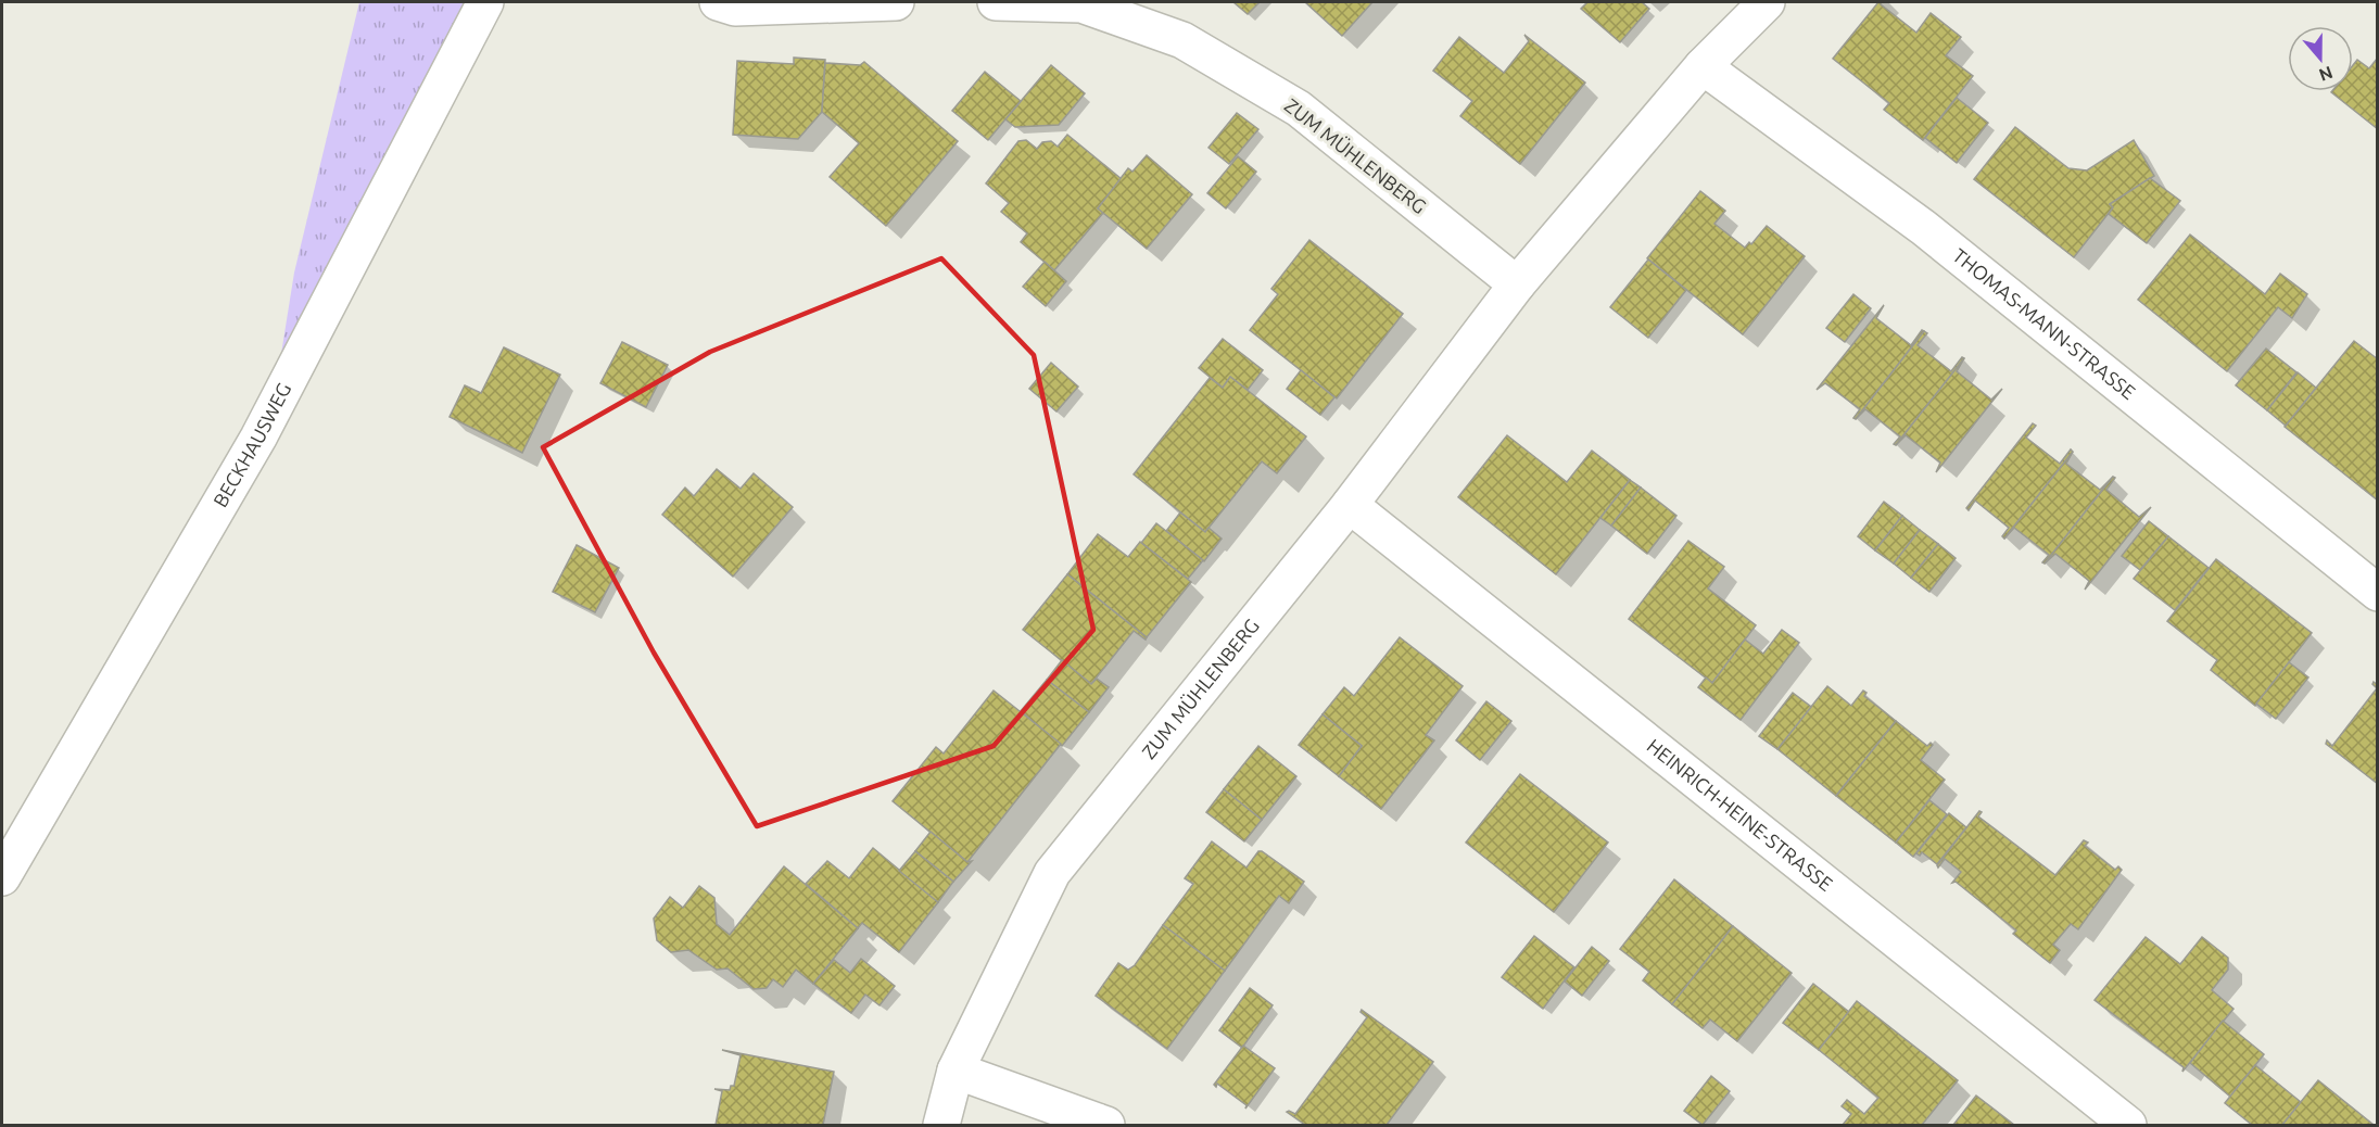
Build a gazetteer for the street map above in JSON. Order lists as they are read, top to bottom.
{
  "streets": {
    "street": [
      "ZUM MÜHLENBERG",
      "THOMAS-MANN-STRASSE",
      "BECKHAUSWEG",
      "HEINRICH-HEINE-STRASSE"
    ]
  },
  "crossings": [
    ["ZUM MÜHLENBERG", "THOMAS-MANN-STRASSE"],
    ["ZUM MÜHLENBERG", "HEINRICH-HEINE-STRASSE"]
  ],
  "north": "bottom"
}
